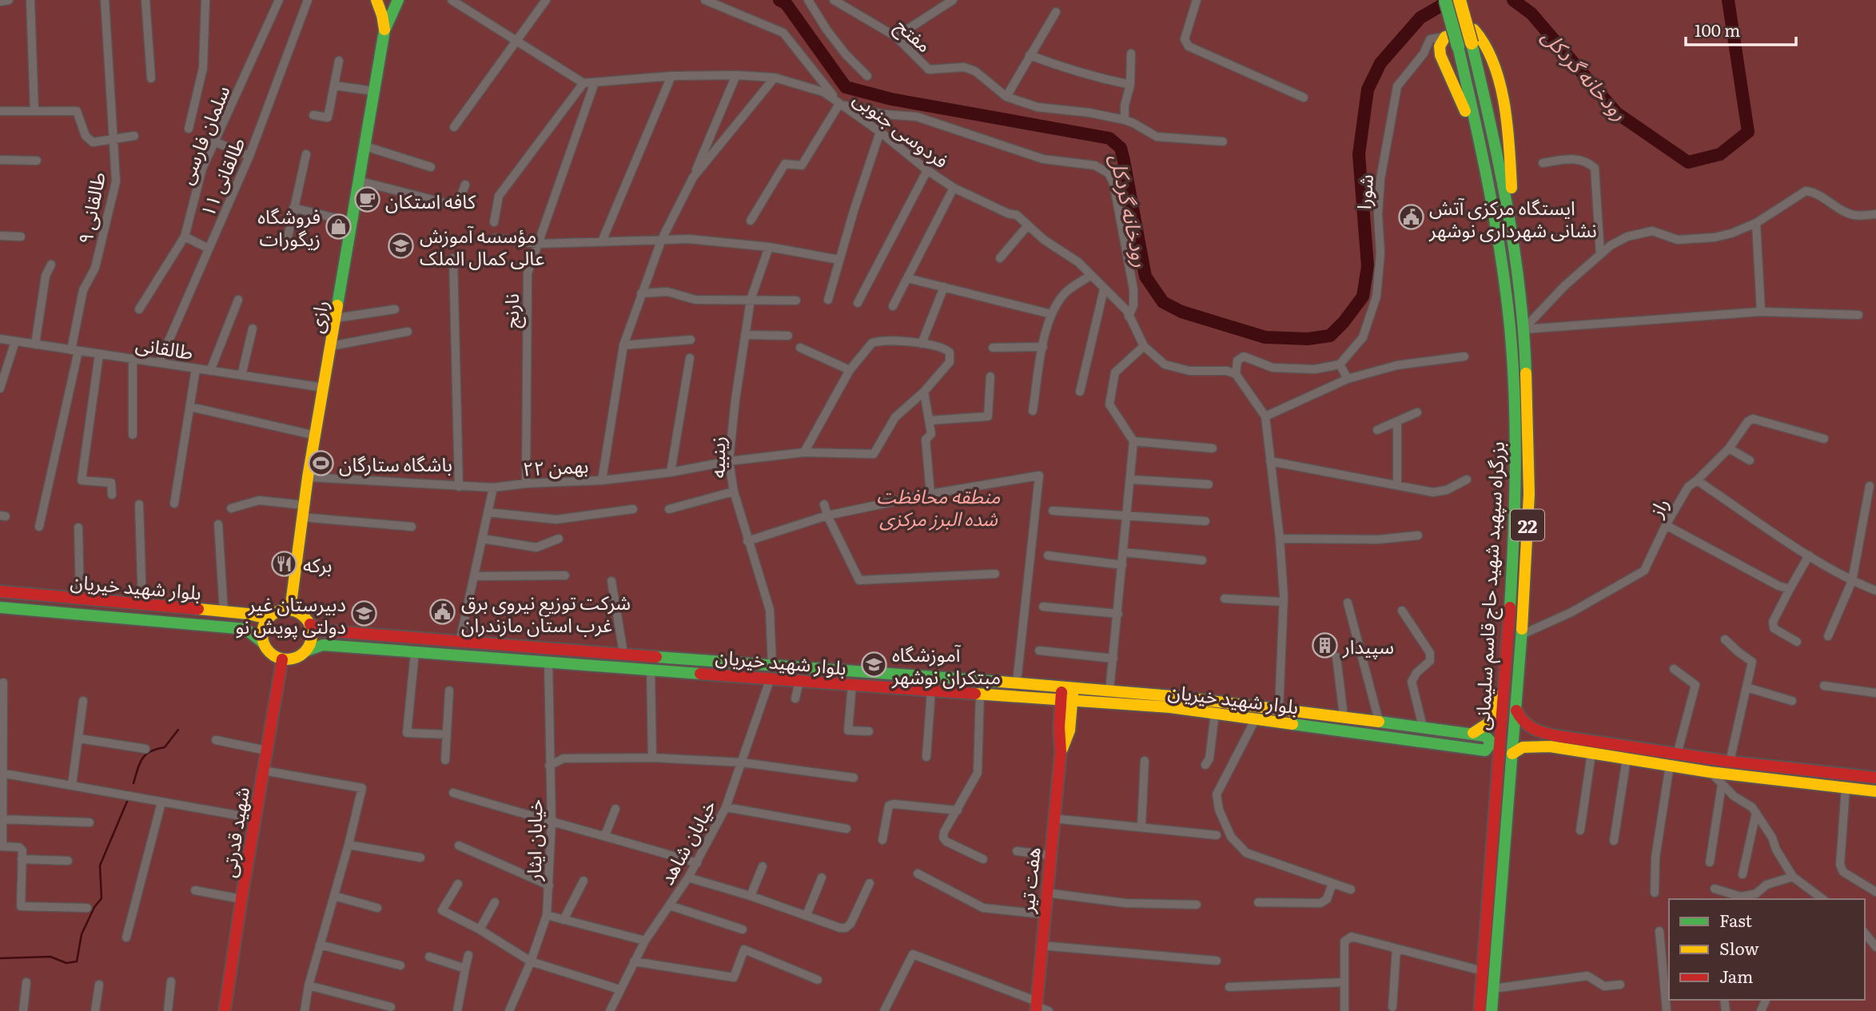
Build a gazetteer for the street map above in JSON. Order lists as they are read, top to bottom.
{
  "streets": {
    "main road": [
      "رازی",
      "22",
      "بلوار شهید خیریان",
      "بزرگراه سپهبد شهید حاج قاسم سلیمانی",
      "شهید قدرتی",
      "هفت تیر"
    ],
    "street": [
      "مفتح",
      "فردوسی جنوبی",
      "سلمان فارسی",
      "طالقانی ۱۱",
      "شورا",
      "طالقانی ۹",
      "نارنج",
      "طالقانی",
      "زینبیه",
      "۲۲ بهمن",
      "راز",
      "خیابان ایثار",
      "خیابان شاهد"
    ]
  },
  "crossings": [
    ["فردوسی جنوبی", "نارنج"],
    ["طالقانی ۱۱", "طالقانی"],
    ["طالقانی ۹", "طالقانی"],
    ["نارنج", "۲۲ بهمن"],
    ["رازی", "طالقانی"],
    ["رازی", "۲۲ بهمن"],
    ["رازی", "بلوار شهید خیریان"],
    ["رازی", "شهید قدرتی"],
    ["زینبیه", "۲۲ بهمن"],
    ["زینبیه", "بلوار شهید خیریان"],
    ["زینبیه", "خیابان شاهد"],
    ["راز", "بزرگراه سپهبد شهید حاج قاسم سلیمانی"],
    ["بلوار شهید خیریان", "شهید قدرتی"],
    ["بلوار شهید خیریان", "خیابان ایثار"],
    ["بلوار شهید خیریان", "خیابان شاهد"],
    ["بلوار شهید خیریان", "هفت تیر"]
  ],
  "water": ["رودخانه گردکل"],
  "parks": ["منطقه محافظت شده البرز مرکزی"],
  "places": {
    "cafe": ["کافه استکان"],
    "public building": ["ایستگاه مرکزی آتش نشانی شهرداری نوشهر", "شرکت توزیع نیروی برق غرب استان مازندران"],
    "shop": ["فروشگاه زیگورات"],
    "school or university": ["مؤسسه آموزش عالی کمال الملک", "دبیرستان غیر دولتی پویش نو", "آموزشگاه مبتکران نوشهر"],
    "sports": ["باشگاه ستارگان"],
    "restaurant": ["برکه"],
    "building": ["سپیدار"]
  },
  "legend": ["Fast", "Slow", "Jam"],
  "scale_bar": "100 m"
}
